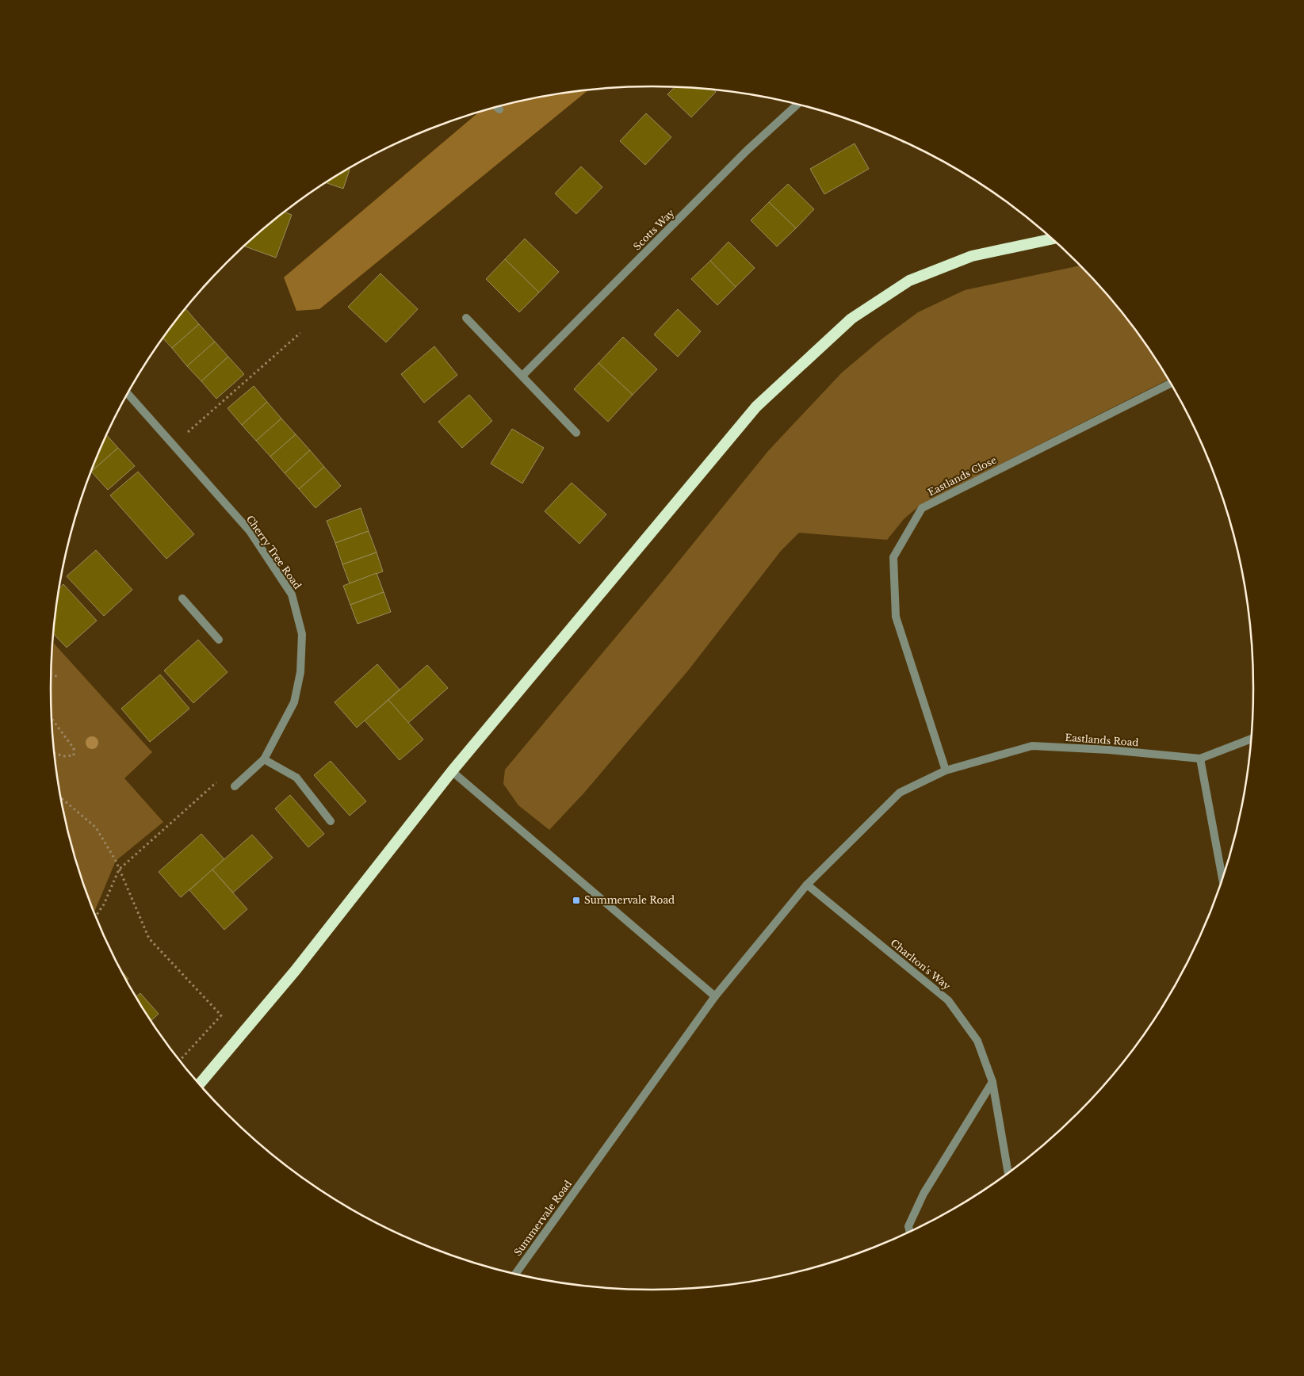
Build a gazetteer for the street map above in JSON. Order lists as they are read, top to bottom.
{
  "streets": {
    "street": [
      "Scotts Way",
      "Eastlands Close",
      "Cherry Tree Road",
      "Eastlands Road",
      "Charlton's Way",
      "Summervale Road"
    ]
  },
  "crossings": [
    ["Eastlands Close", "Eastlands Road"],
    ["Eastlands Close", "Summervale Road"],
    ["Eastlands Road", "Summervale Road"],
    ["Charlton's Way", "Summervale Road"]
  ],
  "places": {
    "transit": ["Summervale Road"]
  }
}
